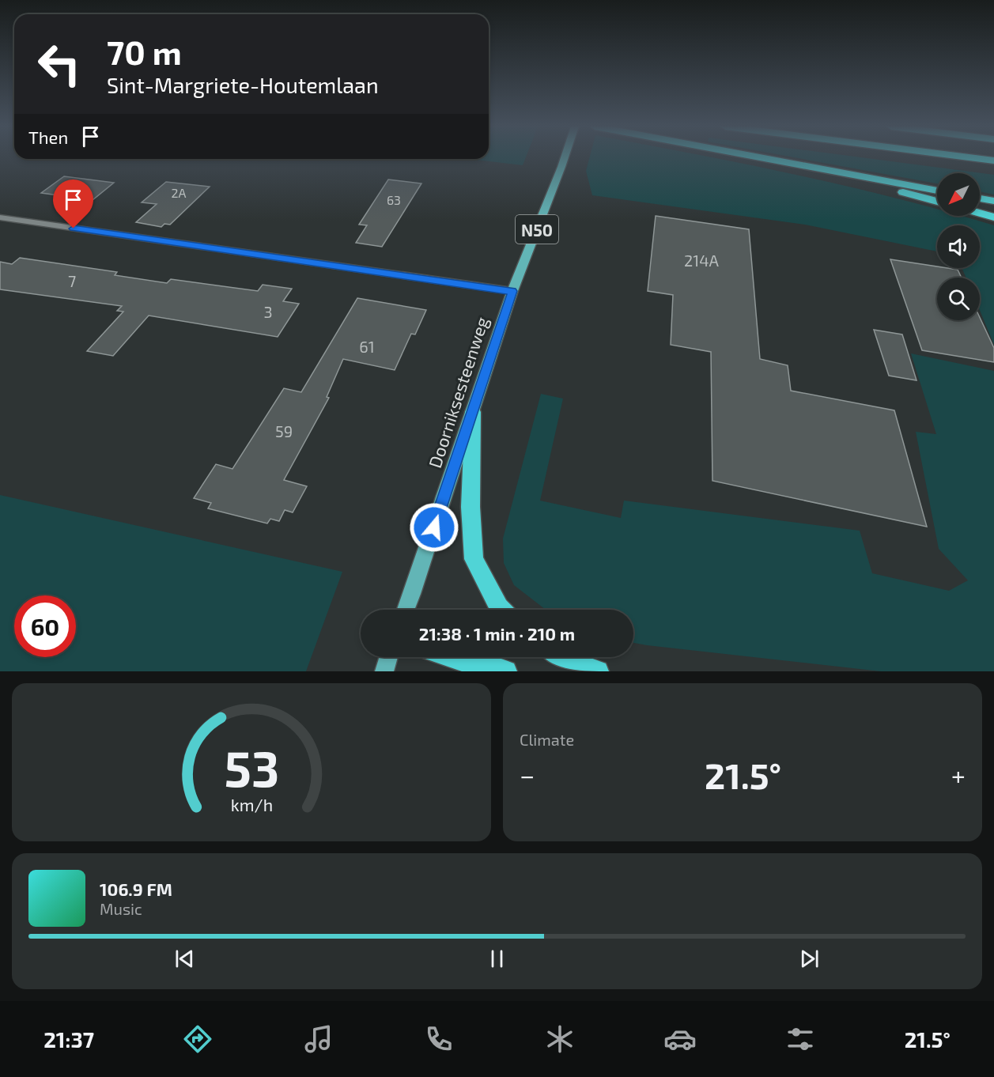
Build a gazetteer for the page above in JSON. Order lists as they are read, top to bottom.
{
  "streets": {
    "main road": ["N50", "Doorniksesteenweg"]
  },
  "house_numbers": [
    "2A",
    "63",
    "214A",
    "7",
    "3",
    "61",
    "59"
  ],
  "north": "bottom left",
  "page": {
    "turn": ["70 m", "Sint-Margriete-Houtemlaan"],
    "then": "Then",
    "limit": "60",
    "trip": "21:38 · 1 min · 210 m",
    "tile": "Climate",
    "heat": ["−", "21.5°", "+"],
    "song": ["106.9 FM", "Music"],
    "tabs": ["21:37", "21.5°"],
    "gauge": ["53", "km/h"]
  }
}
